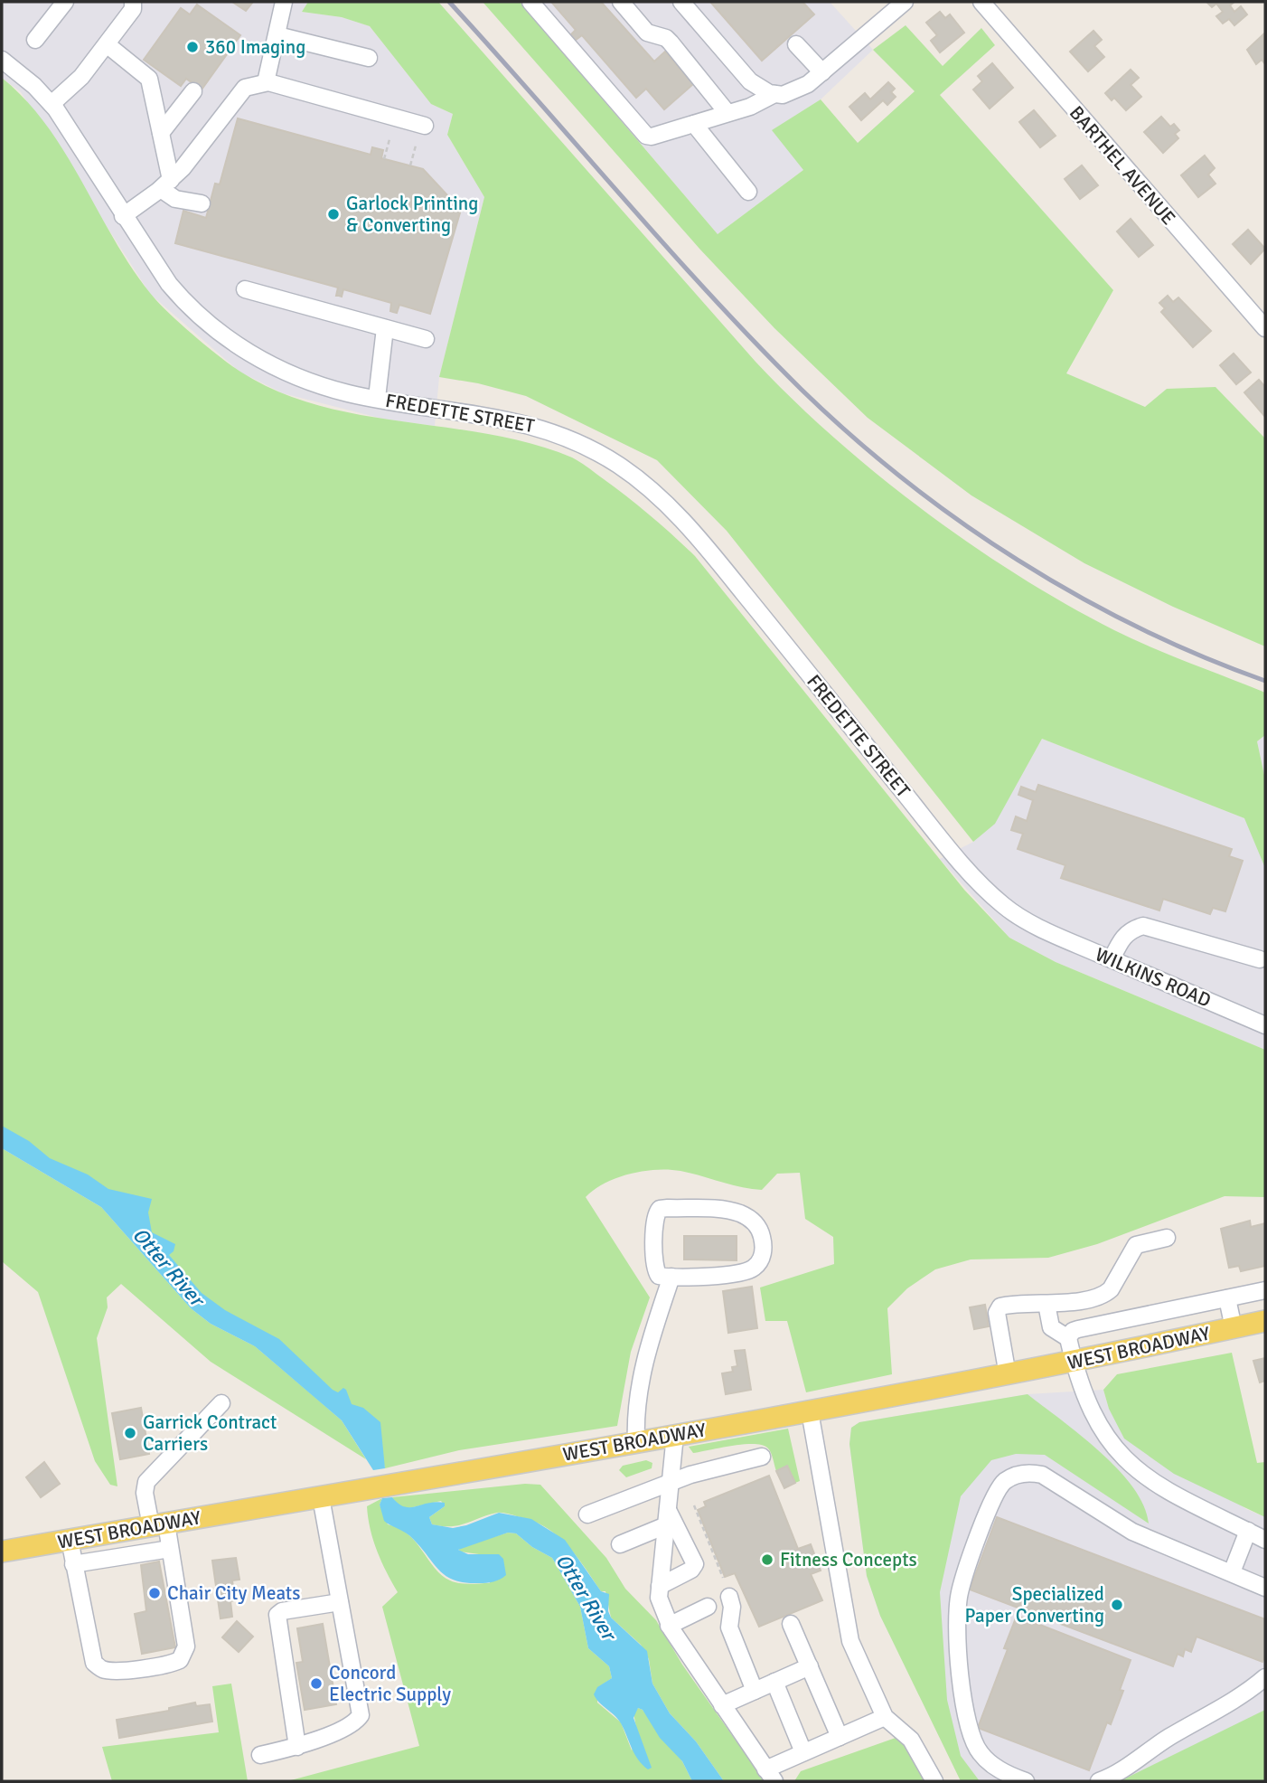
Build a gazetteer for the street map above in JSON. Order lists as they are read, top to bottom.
{
  "streets": {
    "main road": ["WEST BROADWAY"],
    "street": ["BARTHEL AVENUE", "FREDETTE STREET", "WILKINS ROAD"]
  },
  "crossings": [
    ["FREDETTE STREET", "WILKINS ROAD"]
  ],
  "water": ["Otter River"],
  "places": [
    "360 Imaging",
    "Garlock Printing & Converting",
    "Garrick Contract Carriers",
    "Fitness Concepts",
    "Chair City Meats",
    "Specialized Paper Converting",
    "Concord Electric Supply"
  ]
}
